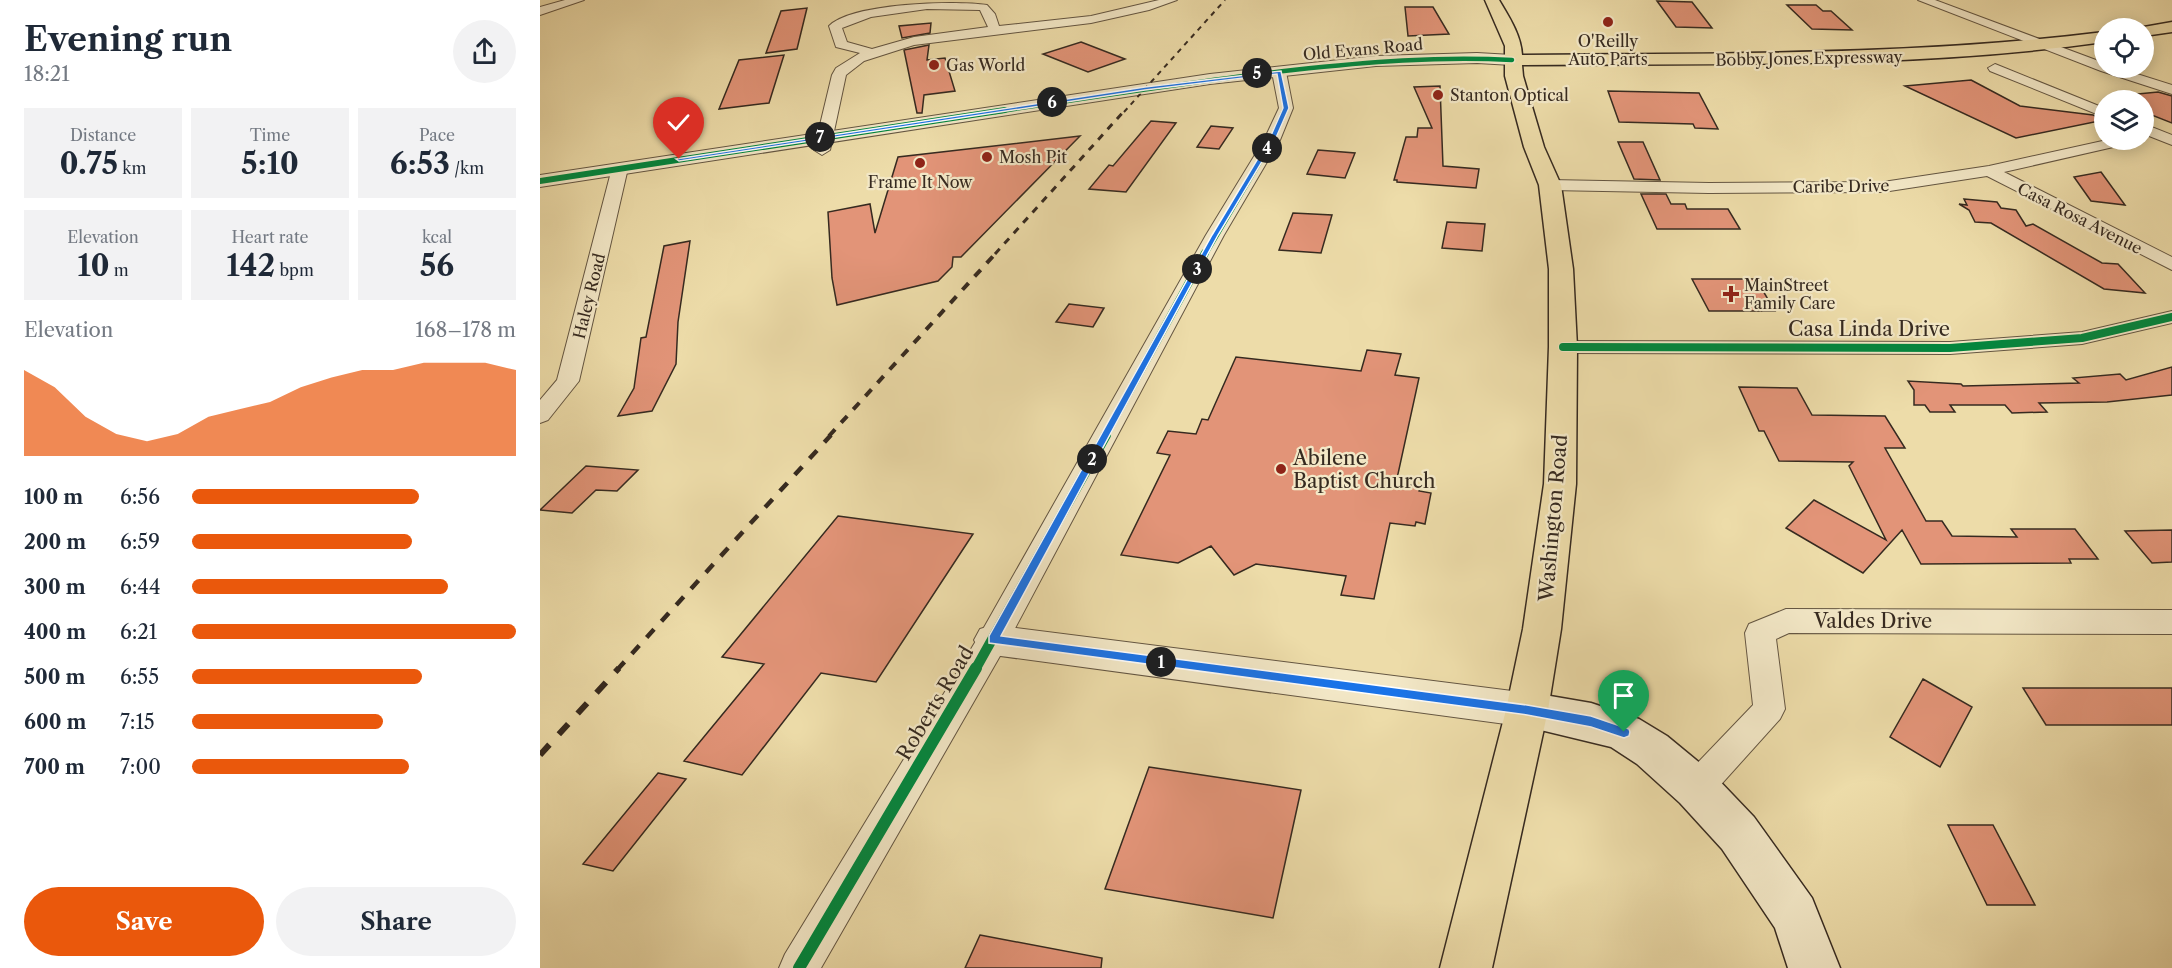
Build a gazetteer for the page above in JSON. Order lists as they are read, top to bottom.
{
  "streets": {
    "main road": ["Bobby Jones Expressway", "Washington Road"],
    "street": [
      "Old Evans Road",
      "Caribe Drive",
      "Casa Rosa Avenue",
      "Haley Road",
      "Casa Linda Drive",
      "Valdes Drive",
      "Roberts Road"
    ]
  },
  "crossings": [
    ["Old Evans Road", "Bobby Jones Expressway"],
    ["Old Evans Road", "Haley Road"],
    ["Old Evans Road", "Washington Road"],
    ["Old Evans Road", "Roberts Road"],
    ["Bobby Jones Expressway", "Washington Road"],
    ["Caribe Drive", "Casa Rosa Avenue"],
    ["Caribe Drive", "Washington Road"],
    ["Casa Linda Drive", "Washington Road"]
  ],
  "places": {
    "other": [
      "O'Reilly Auto Parts",
      "Gas World",
      "Stanton Optical",
      "Mosh Pit",
      "Frame It Now",
      "Abilene Baptist Church"
    ],
    "health": ["MainStreet Family Care"]
  },
  "page": {
    "heading": ["Evening run", "18:21"],
    "pins": [
      "5",
      "6",
      "7",
      "4",
      "3",
      "2",
      "1"
    ],
    "stats": [
      ["Distance", "0.75 km"],
      ["Time", "5:10"],
      ["Pace", "6:53 /km"],
      ["Elevation", "10 m"],
      ["Heart rate", "142 bpm"],
      ["kcal", "56"]
    ],
    "chart": ["Elevation", "168–178 m"],
    "list": [
      {
        "name": "100 m",
        "note": "6:56"
      },
      {
        "name": "200 m",
        "note": "6:59"
      },
      {
        "name": "300 m",
        "note": "6:44"
      },
      {
        "name": "400 m",
        "note": "6:21"
      },
      {
        "name": "500 m",
        "note": "6:55"
      },
      {
        "name": "600 m",
        "note": "7:15"
      },
      {
        "name": "700 m",
        "note": "7:00"
      }
    ],
    "buttons": ["Save", "Share"]
  }
}
